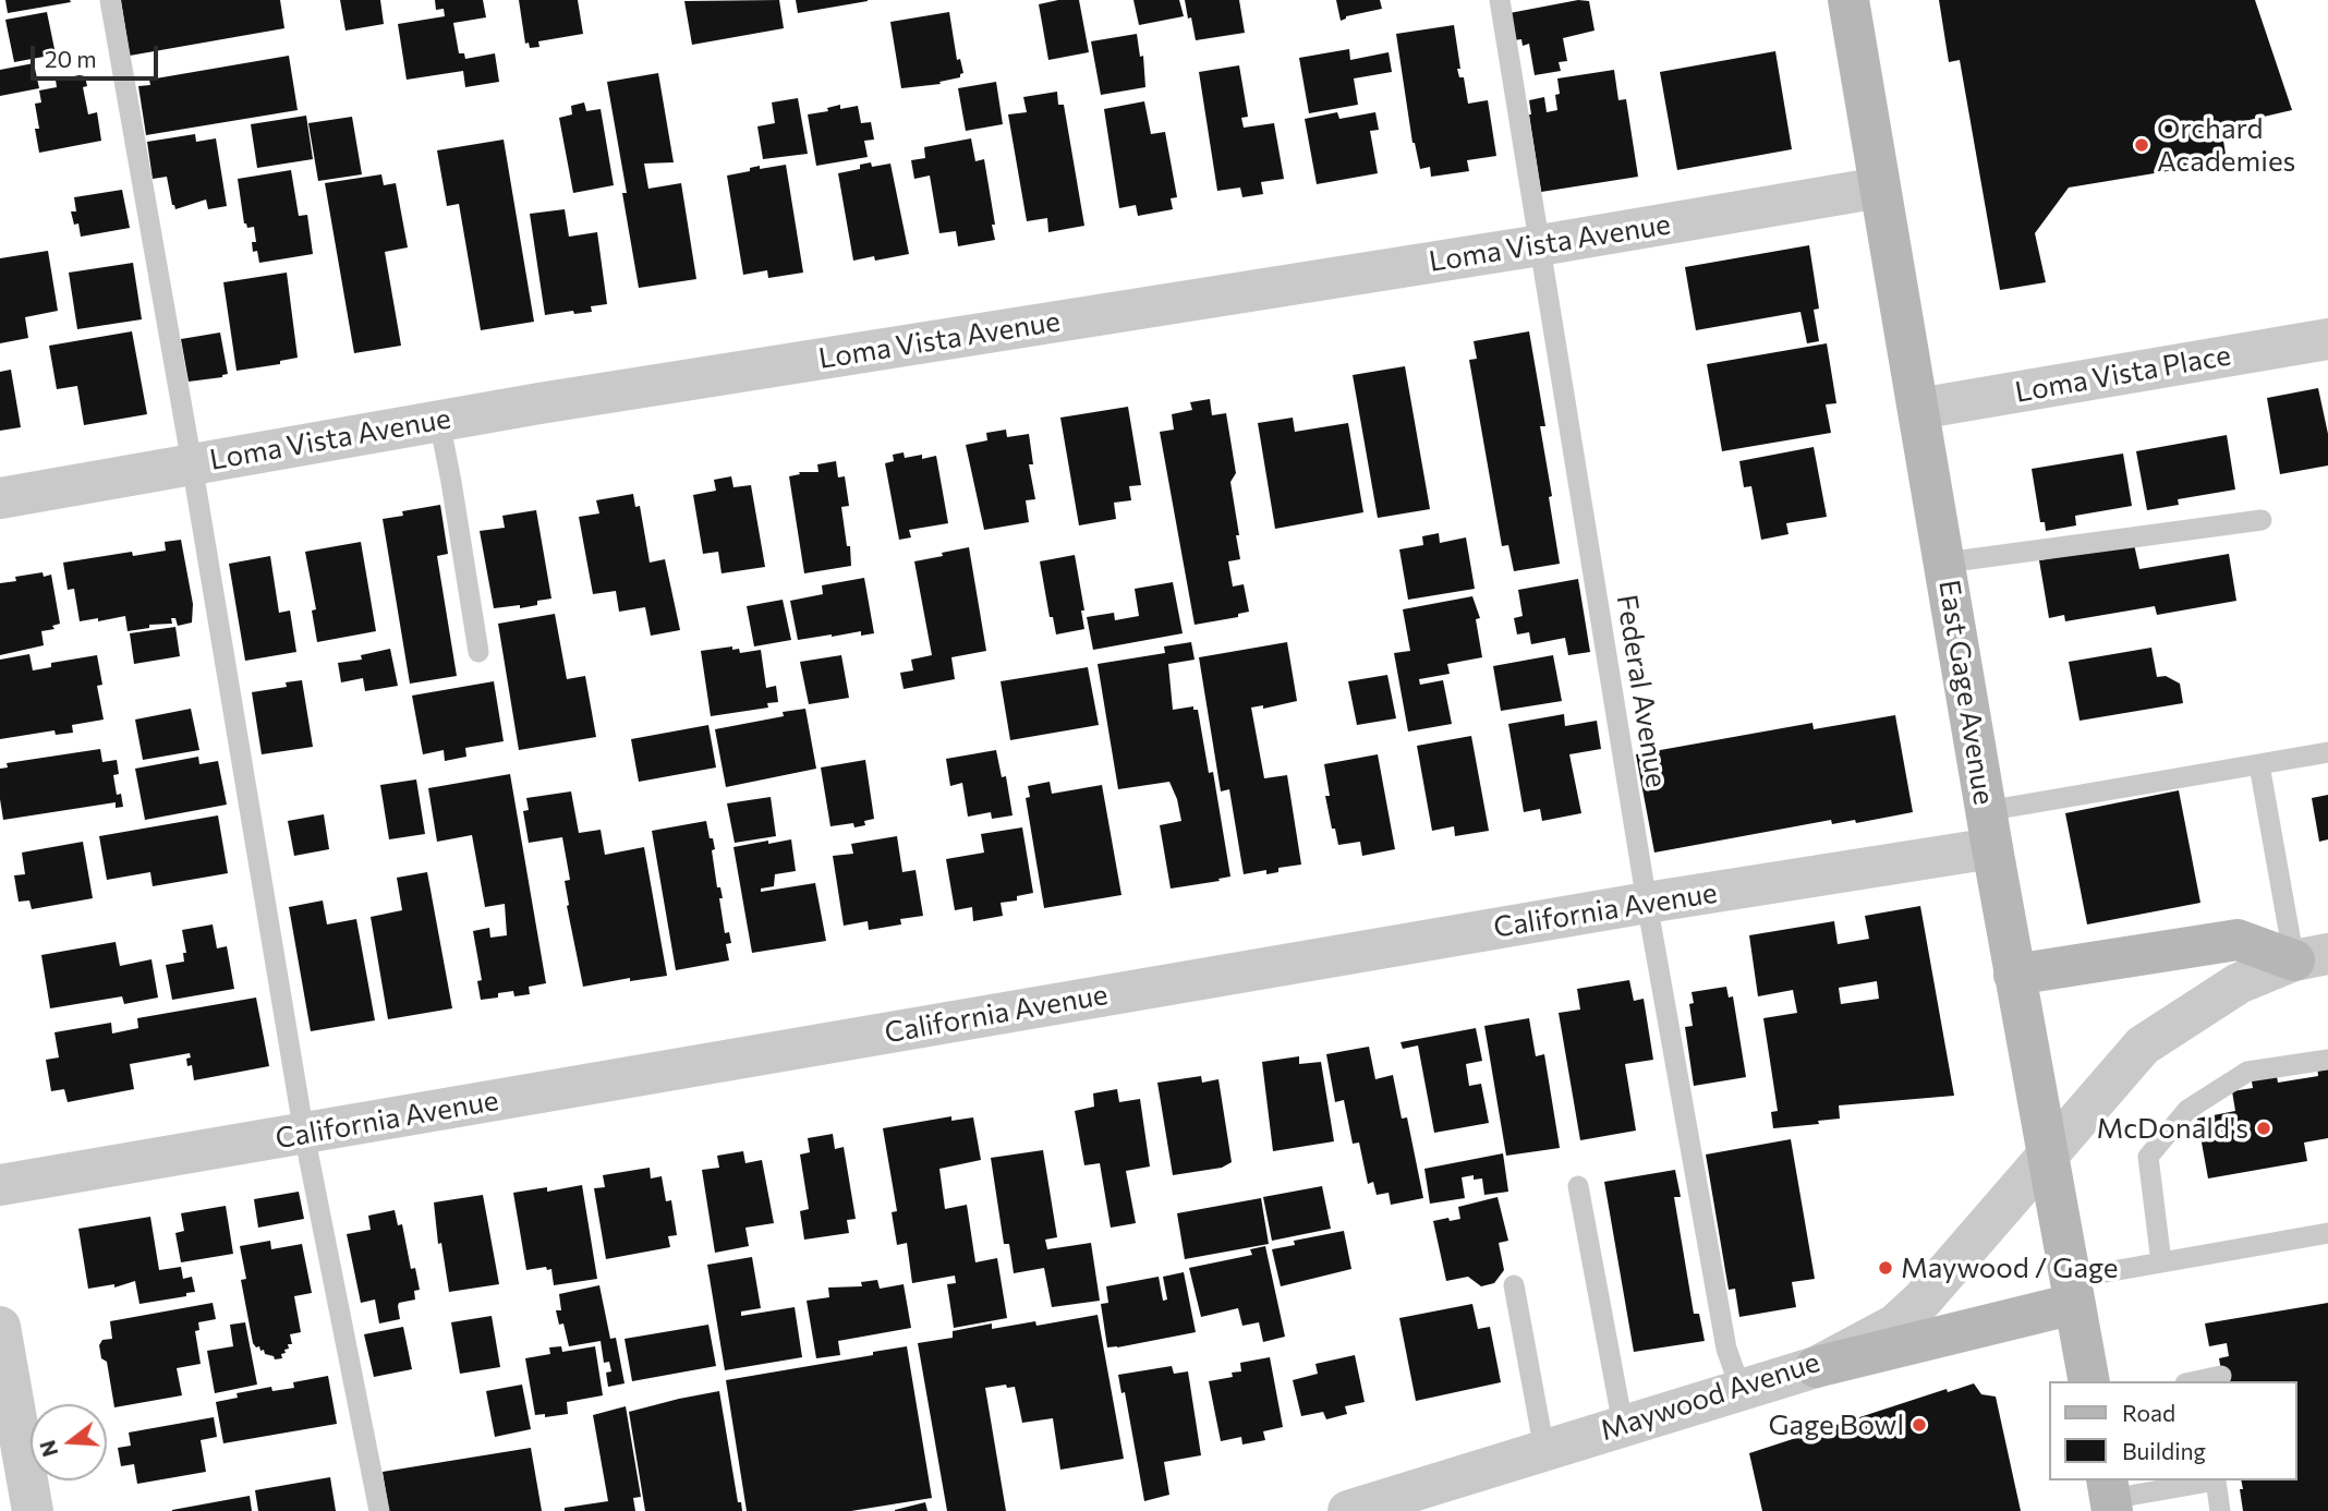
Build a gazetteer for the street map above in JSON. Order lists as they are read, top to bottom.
{
  "streets": {
    "main road": ["East Gage Avenue"],
    "street": [
      "Loma Vista Avenue",
      "Loma Vista Place",
      "California Avenue",
      "Maywood Avenue"
    ],
    "lane": ["Federal Avenue"]
  },
  "crossings": [
    ["Loma Vista Avenue", "Federal Avenue"],
    ["Loma Vista Avenue", "East Gage Avenue"],
    ["Loma Vista Place", "East Gage Avenue"],
    ["Federal Avenue", "California Avenue"],
    ["Federal Avenue", "Maywood Avenue"],
    ["East Gage Avenue", "California Avenue"],
    ["East Gage Avenue", "Maywood Avenue"]
  ],
  "places": [
    "Orchard Academies",
    "McDonald's",
    "Maywood / Gage",
    "Gage Bowl"
  ],
  "legend": ["Road", "Building"],
  "scale_bar": "20 m",
  "north": "left"
}
